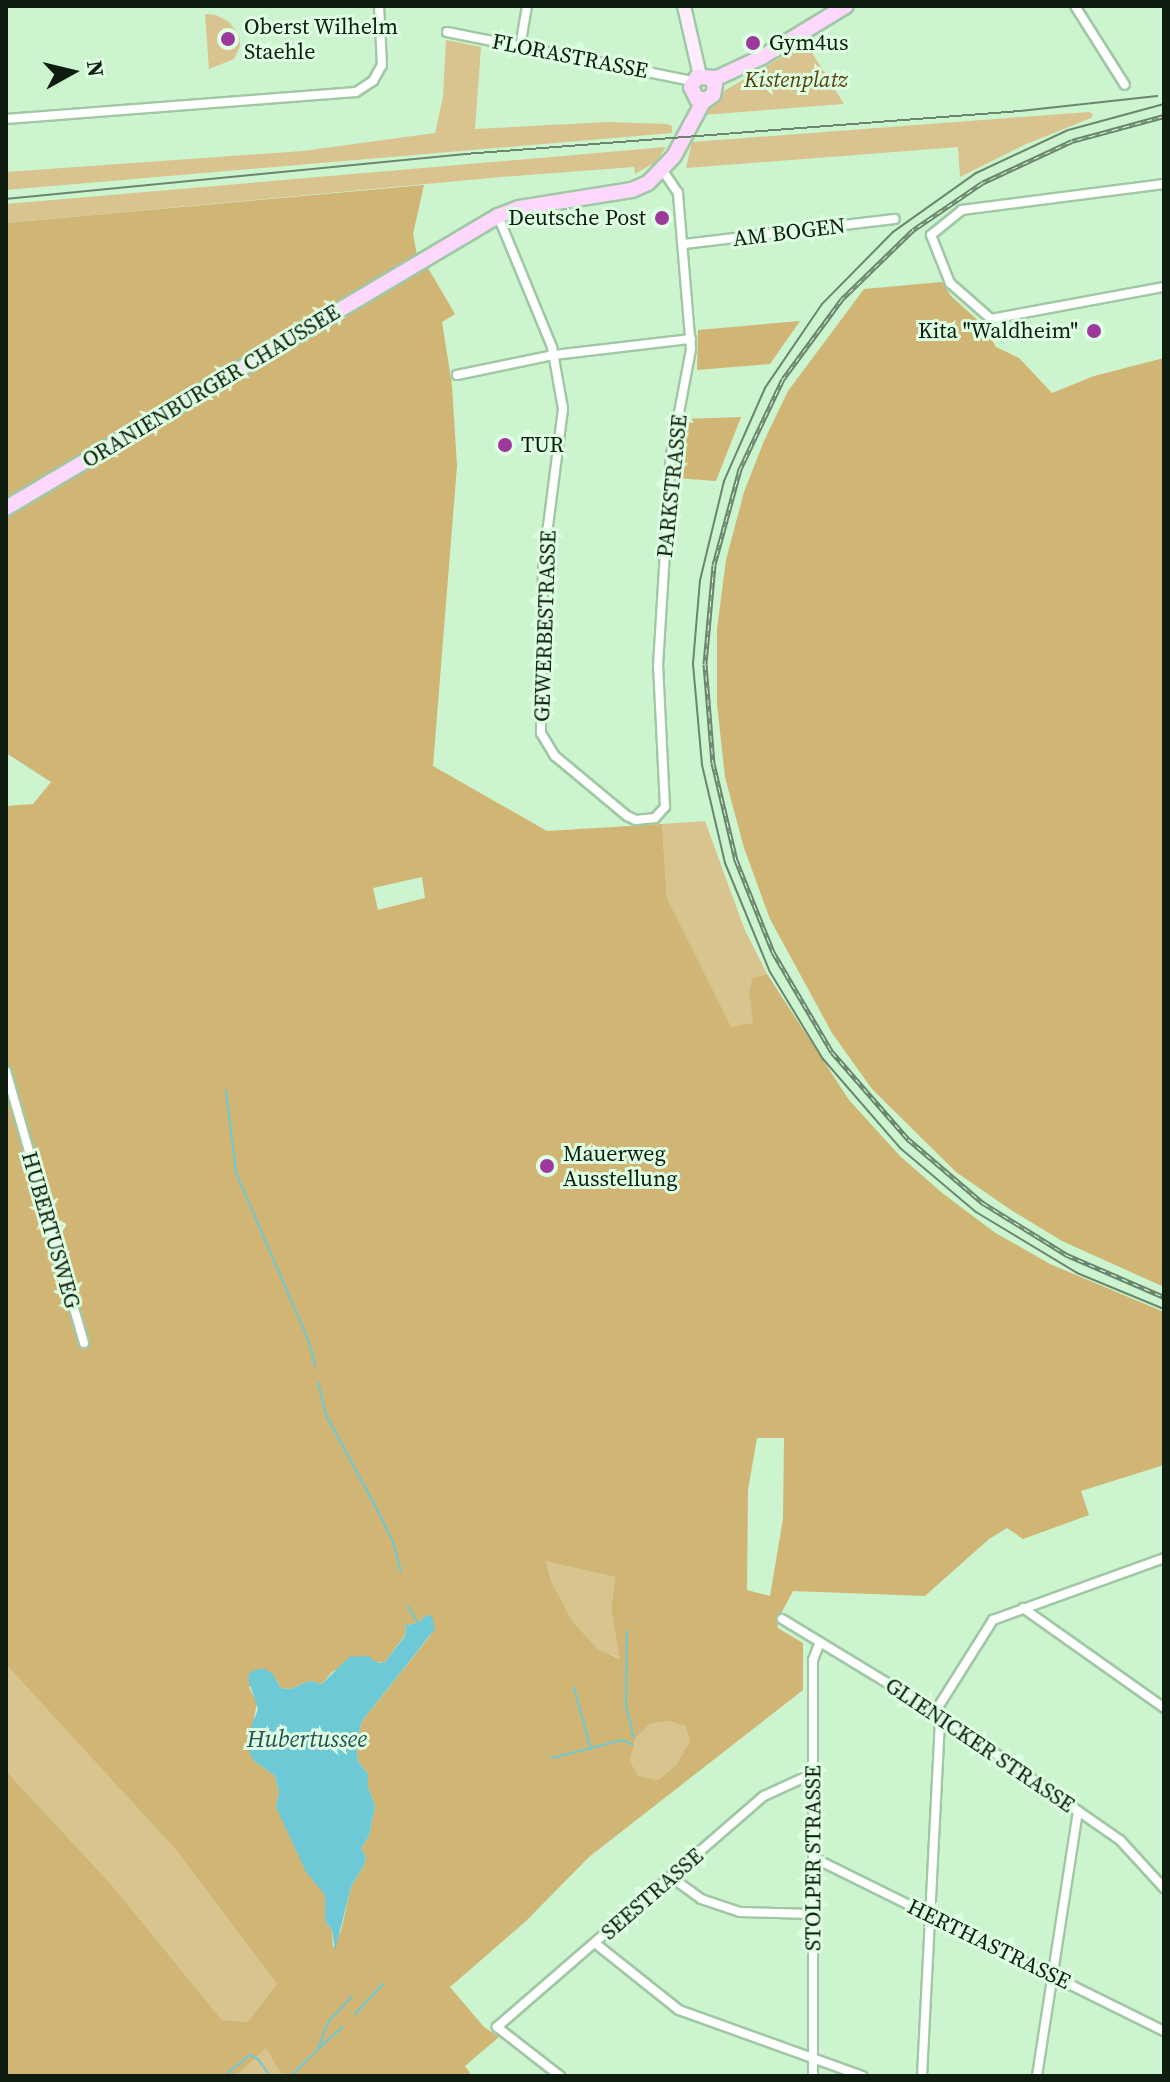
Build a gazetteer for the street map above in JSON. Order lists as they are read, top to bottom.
{
  "streets": {
    "main road": ["ORANIENBURGER CHAUSSEE"],
    "street": [
      "FLORASTRASSE",
      "AM BOGEN",
      "PARKSTRASSE",
      "GEWERBESTRASSE",
      "HUBERTUSWEG",
      "GLIENICKER STRASSE",
      "STOLPER STRASSE",
      "SEESTRASSE",
      "HERTHASTRASSE"
    ]
  },
  "crossings": [
    ["AM BOGEN", "PARKSTRASSE"],
    ["ORANIENBURGER CHAUSSEE", "PARKSTRASSE"],
    ["ORANIENBURGER CHAUSSEE", "GEWERBESTRASSE"],
    ["PARKSTRASSE", "GEWERBESTRASSE"],
    ["GLIENICKER STRASSE", "STOLPER STRASSE"],
    ["STOLPER STRASSE", "SEESTRASSE"],
    ["STOLPER STRASSE", "HERTHASTRASSE"]
  ],
  "water": ["Hubertussee"],
  "parks": ["Kistenplatz"],
  "places": [
    "Oberst Wilhelm Staehle",
    "Gym4us",
    "Deutsche Post",
    "Kita \"Waldheim\"",
    "TUR",
    "Mauerweg Ausstellung"
  ],
  "north": "right"
}
